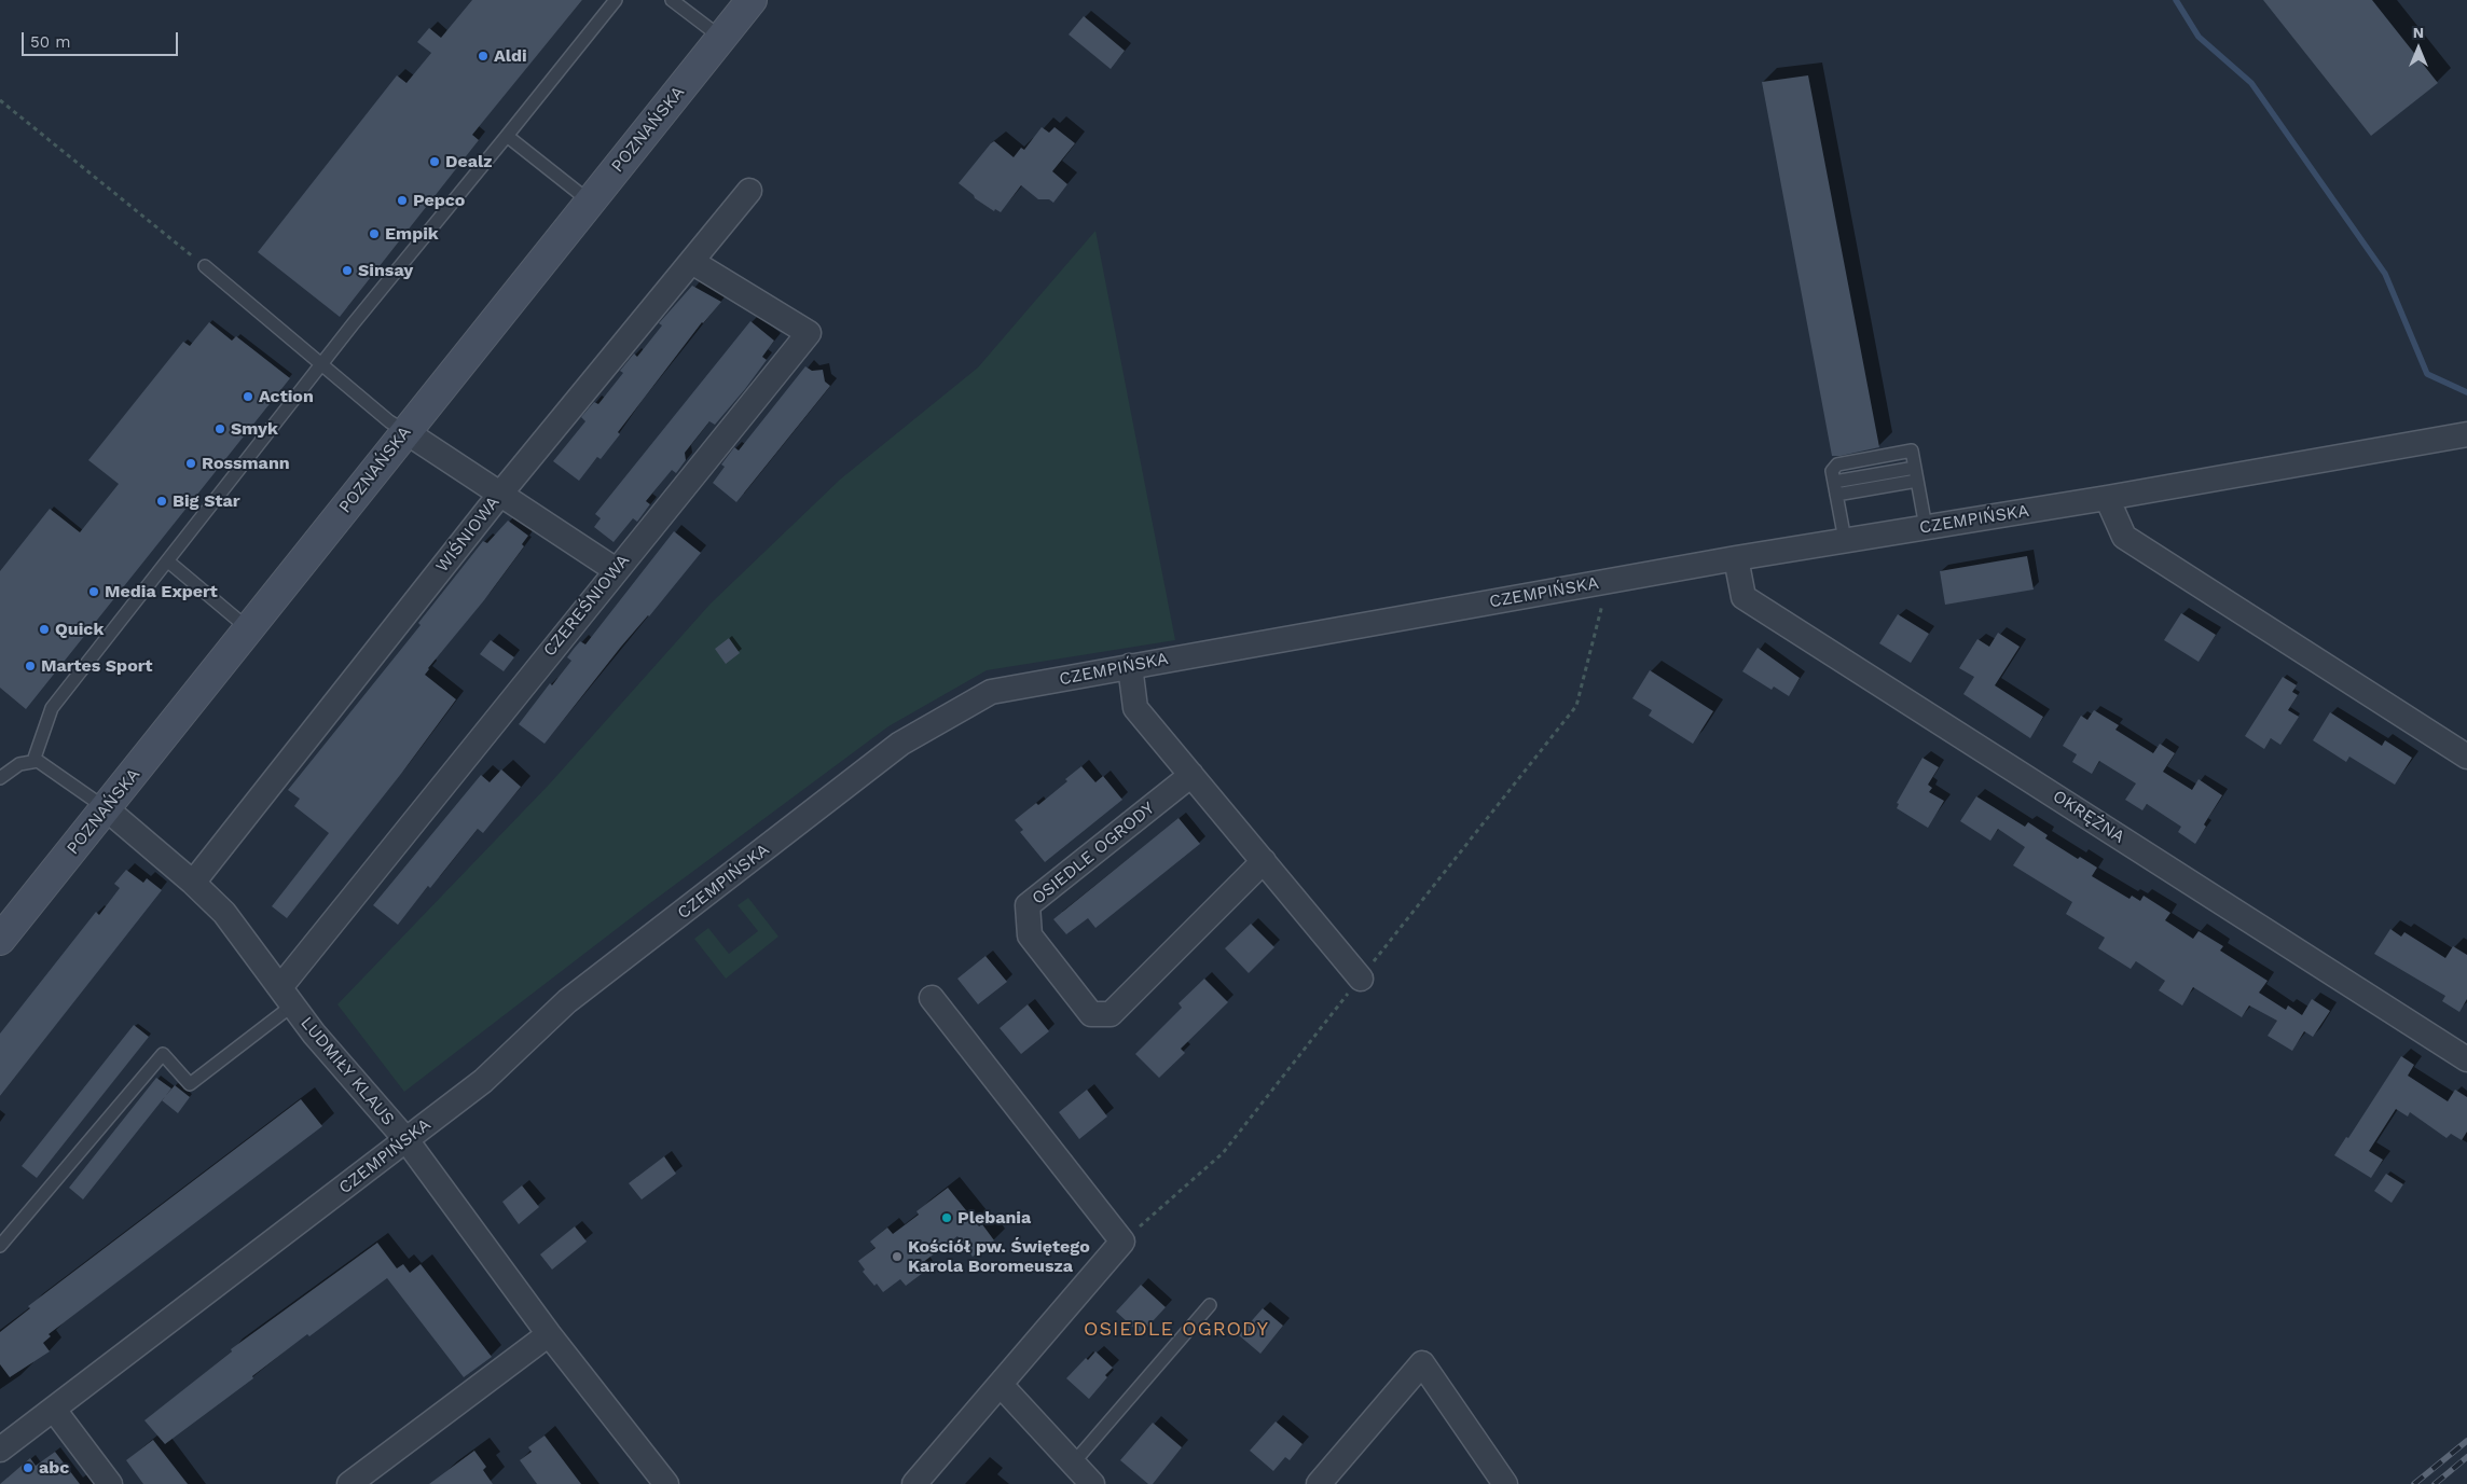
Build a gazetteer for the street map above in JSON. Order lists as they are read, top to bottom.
{
  "streets": {
    "street": [
      "POZNAŃSKA",
      "CZEMPIŃSKA",
      "WIŚNIOWA",
      "CZEREŚNIOWA",
      "OKRĘŻNA",
      "OSIEDLE OGRODY",
      "LUDMIŁY KLAUS"
    ]
  },
  "crossings": [
    ["POZNAŃSKA", "LUDMIŁY KLAUS"],
    ["CZEMPIŃSKA", "OKRĘŻNA"],
    ["CZEMPIŃSKA", "LUDMIŁY KLAUS"],
    ["WIŚNIOWA", "CZEREŚNIOWA"],
    ["WIŚNIOWA", "LUDMIŁY KLAUS"],
    ["CZEREŚNIOWA", "LUDMIŁY KLAUS"]
  ],
  "districts": ["OSIEDLE OGRODY"],
  "places": [
    "Aldi",
    "Dealz",
    "Pepco",
    "Empik",
    "Sinsay",
    "Action",
    "Smyk",
    "Rossmann",
    "Big Star",
    "Media Expert",
    "Quick",
    "Martes Sport",
    "Plebania",
    "Kościół pw. Świętego Karola Boromeusza",
    "abc"
  ],
  "scale_bar": "50 m",
  "north": "top"
}
